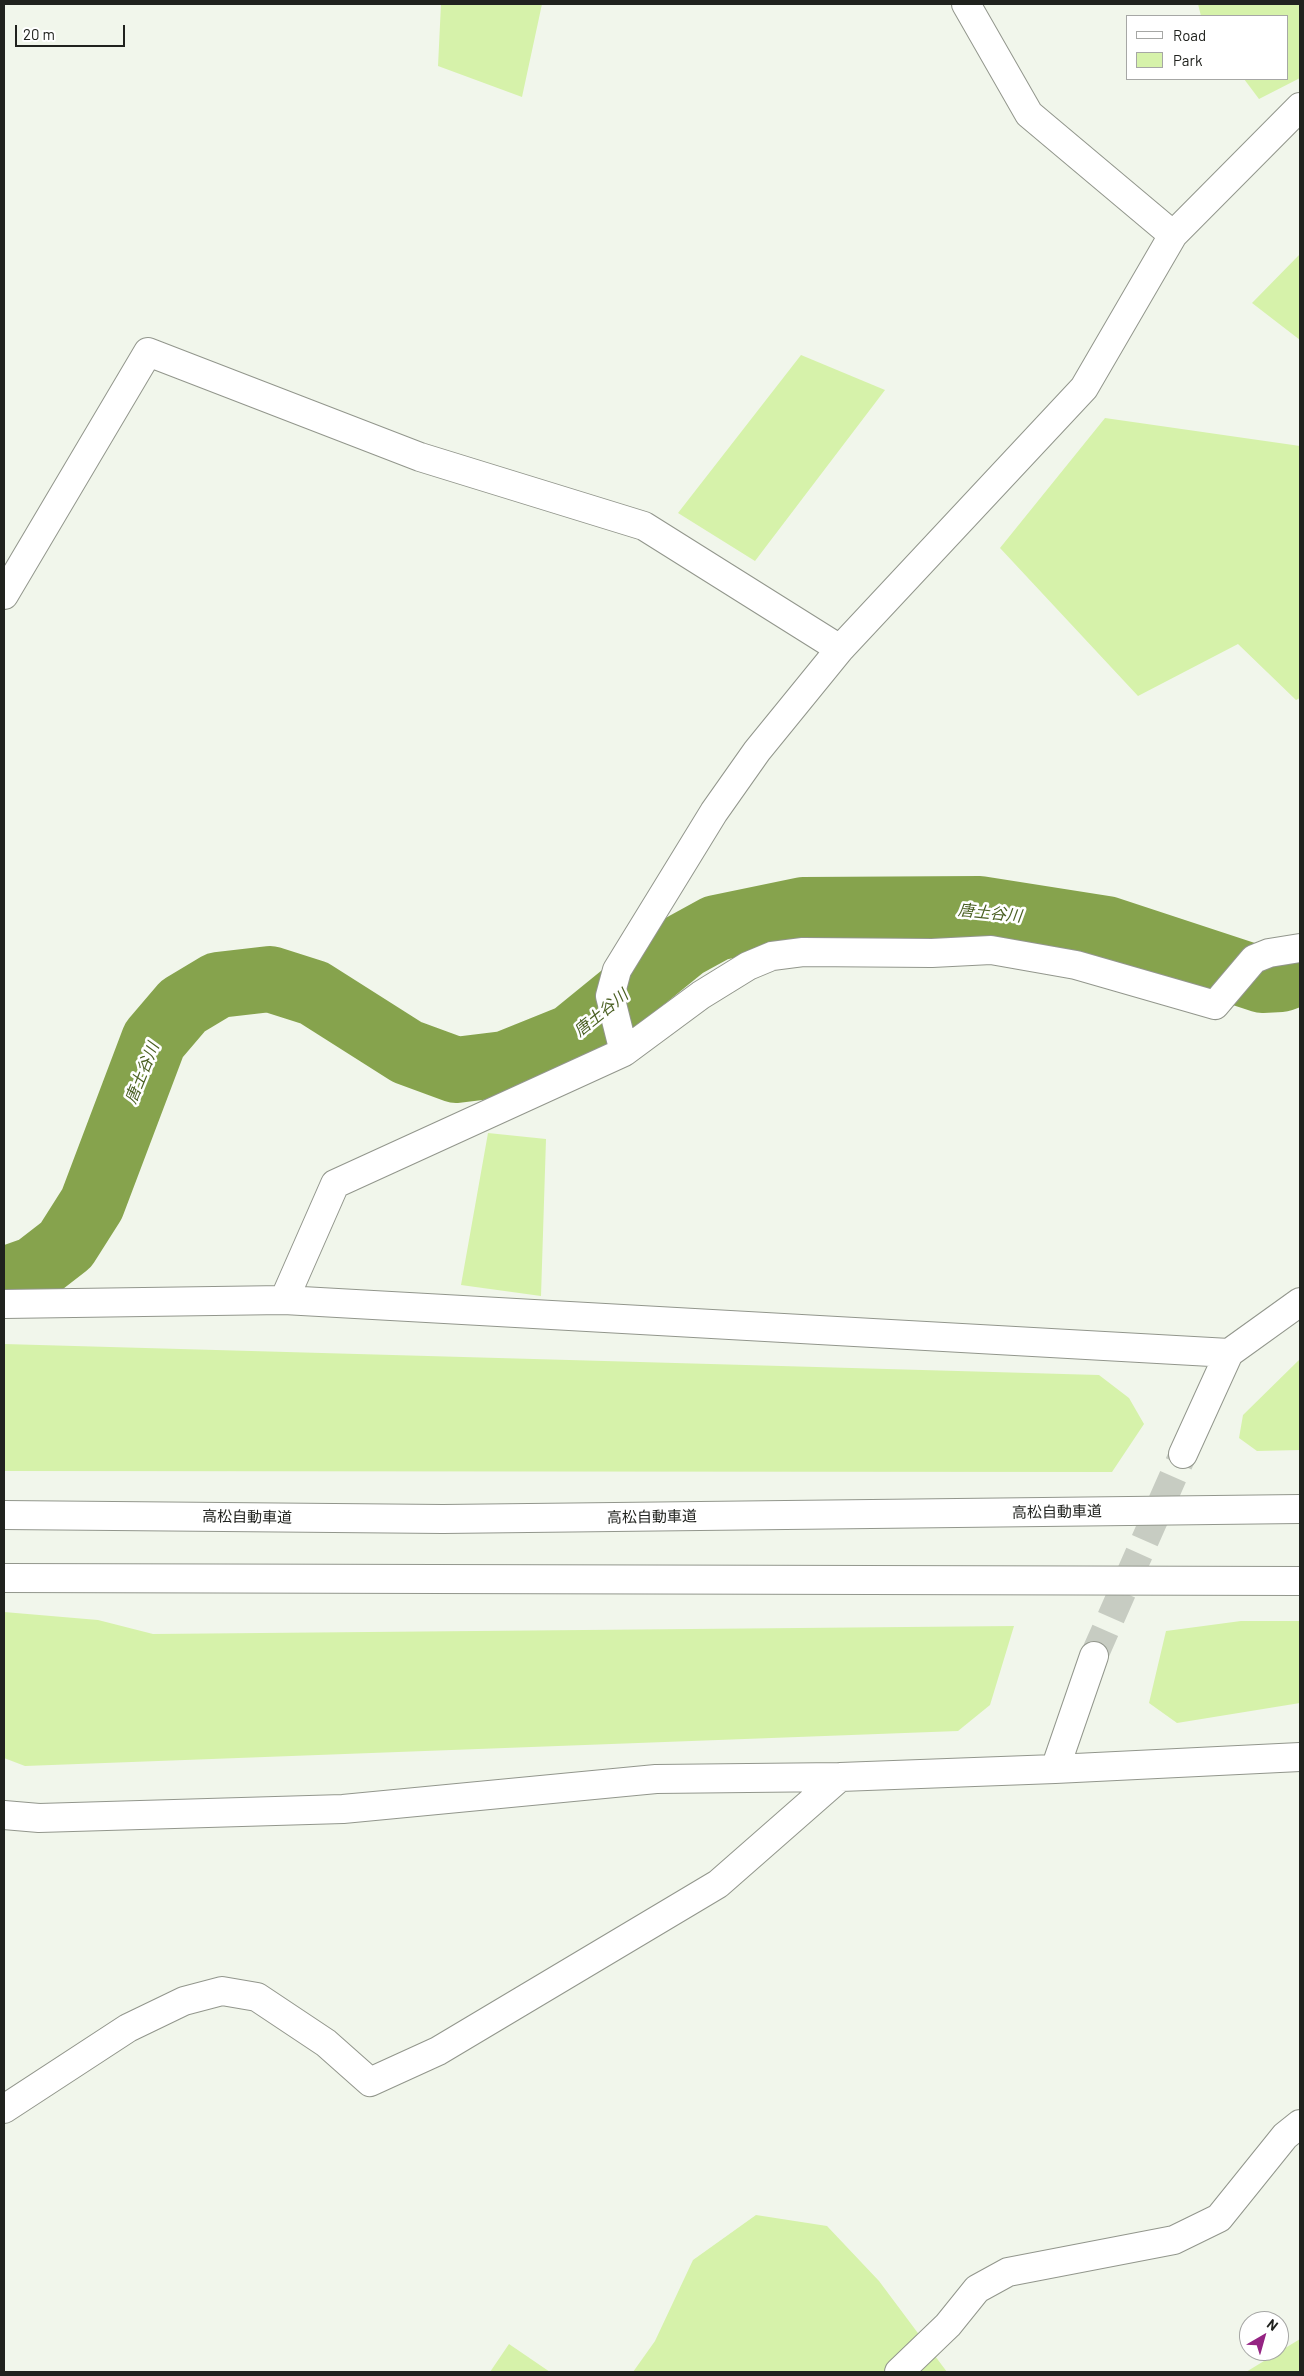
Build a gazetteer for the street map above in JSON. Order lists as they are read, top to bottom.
{
  "streets": {
    "main road": ["高松自動車道"]
  },
  "water": ["唐土谷川"],
  "legend": ["Road", "Park"],
  "scale_bar": "20 m",
  "north": "top right"
}
